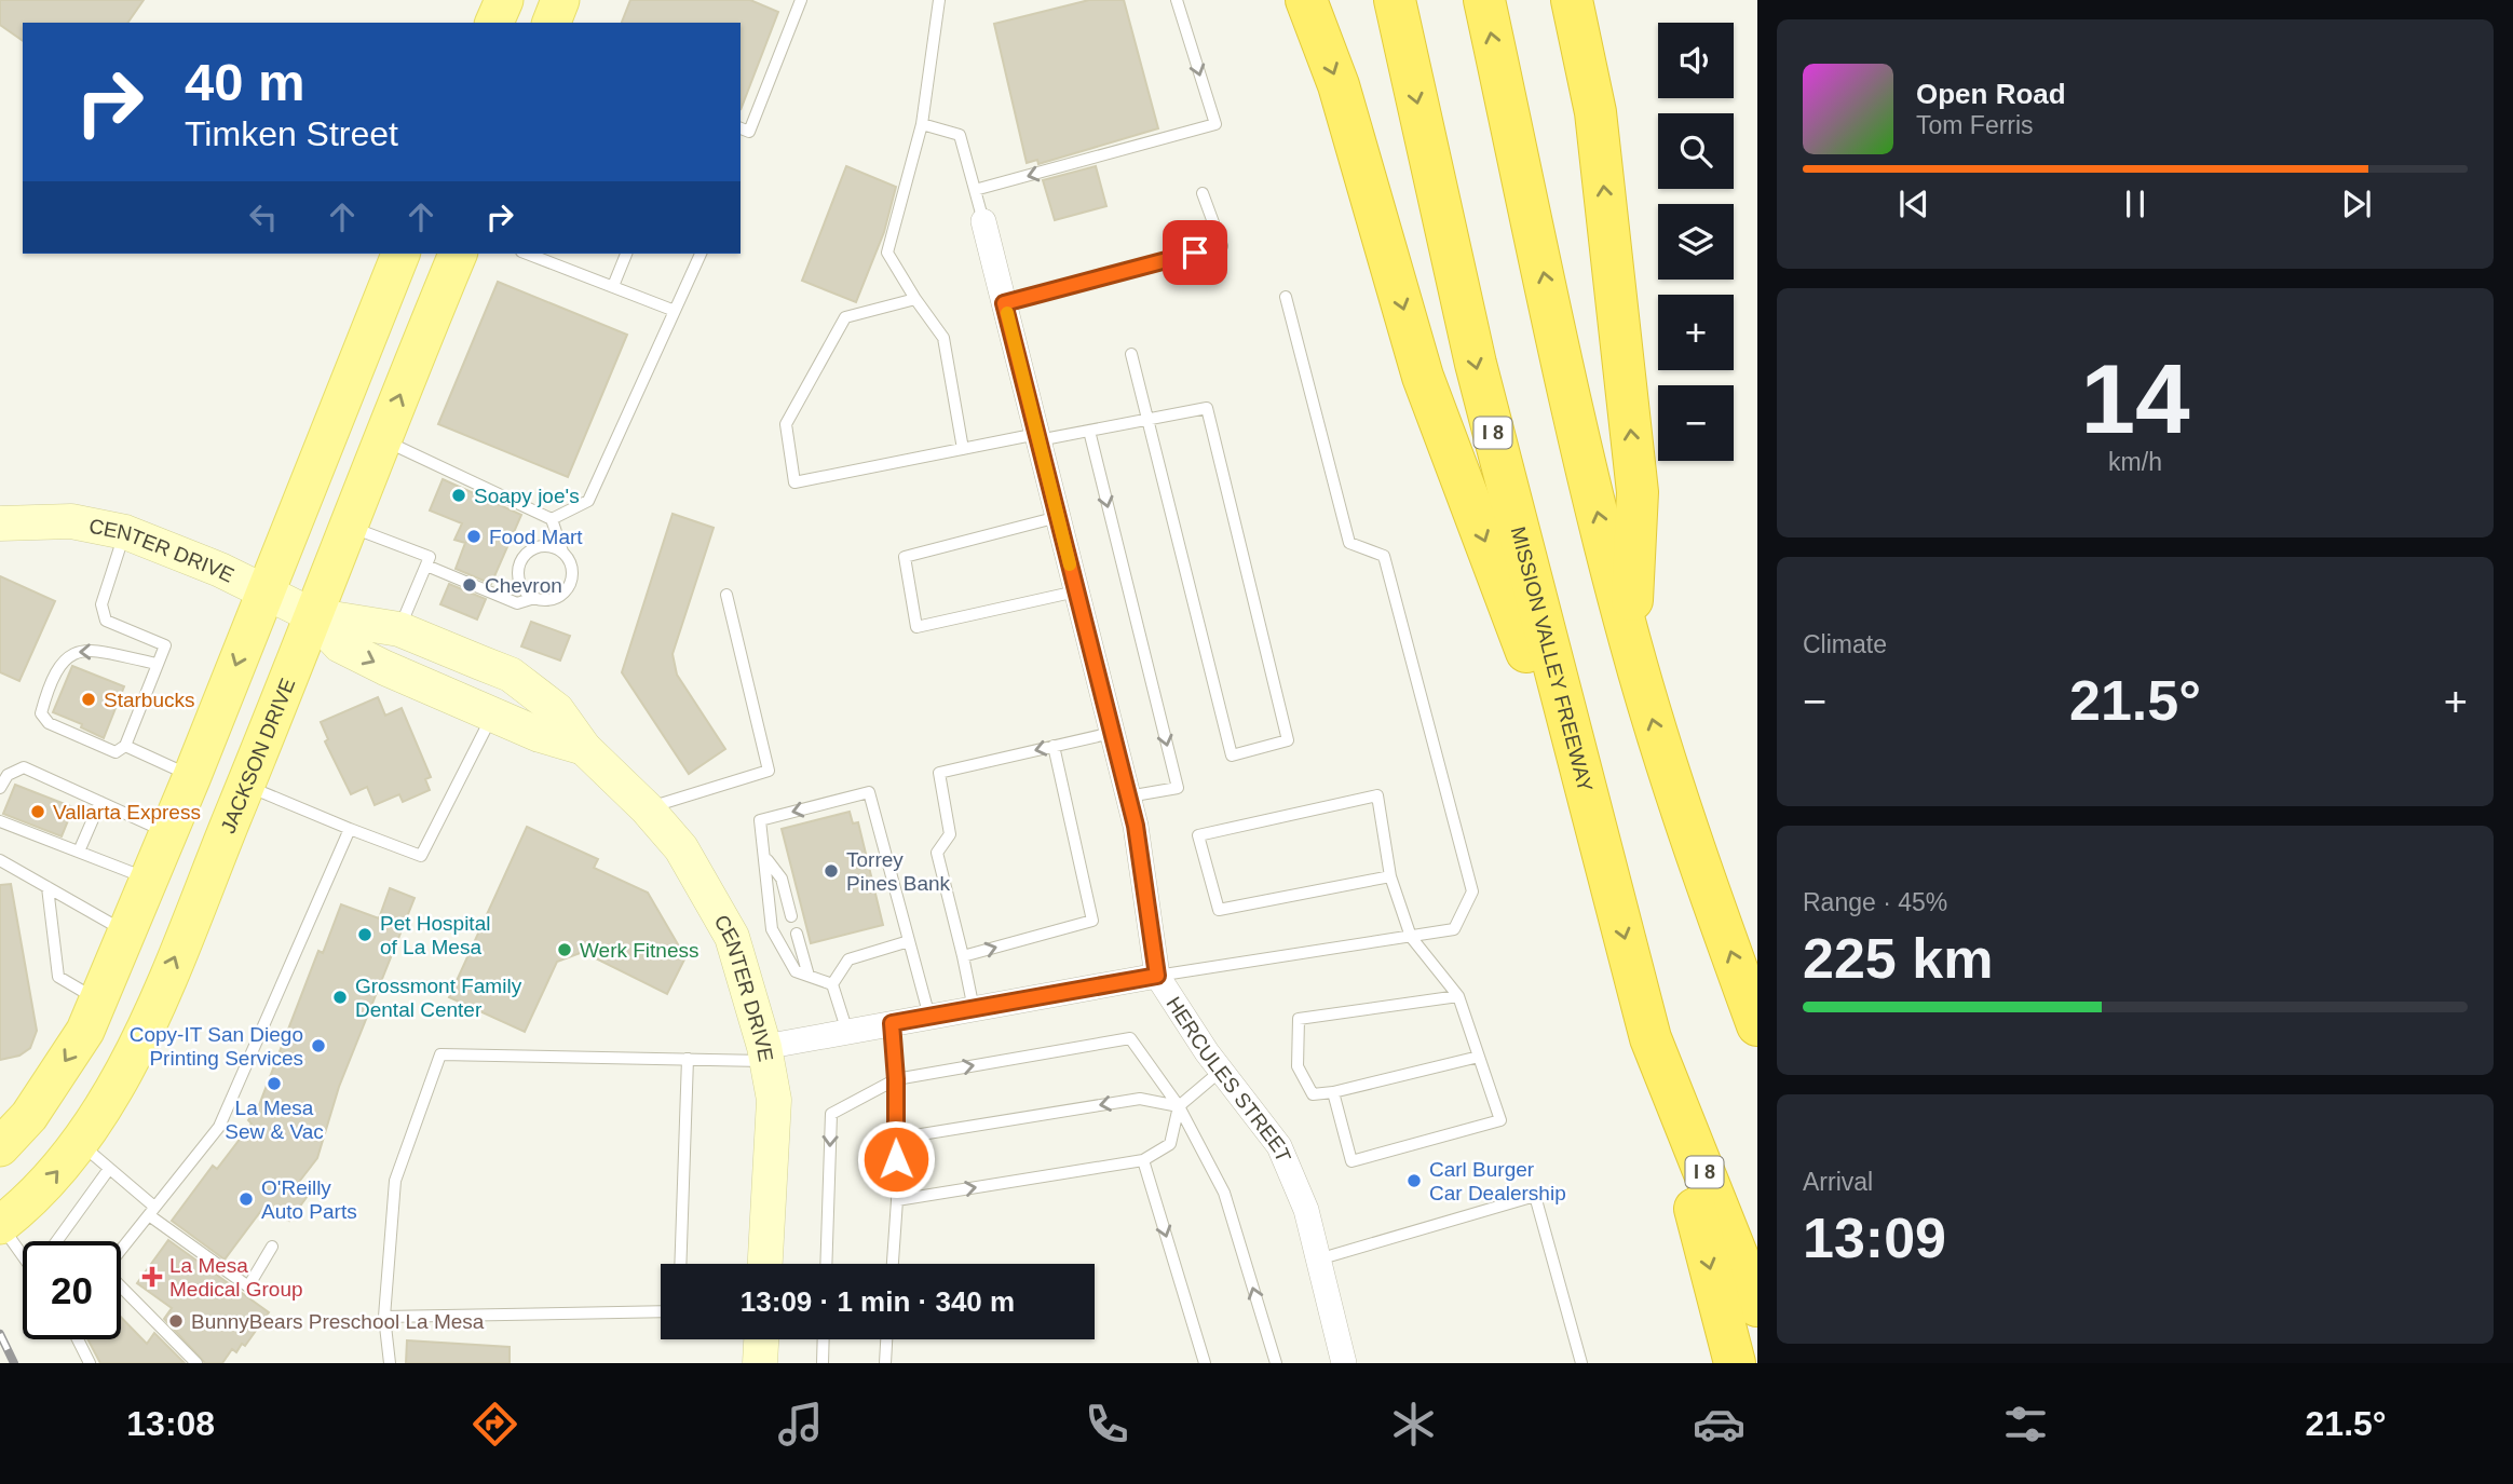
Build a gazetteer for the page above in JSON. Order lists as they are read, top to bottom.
{
  "streets": {
    "highway": ["I 8", "MISSION VALLEY FREEWAY"],
    "main road": ["CENTER DRIVE", "JACKSON DRIVE"],
    "street": ["HERCULES STREET"]
  },
  "crossings": [
    ["CENTER DRIVE", "JACKSON DRIVE"]
  ],
  "places": {
    "other": [
      "Soapy joe's",
      "Food Mart",
      "Chevron",
      "Starbucks",
      "Vallarta Express",
      "Torrey Pines Bank",
      "Pet Hospital of La Mesa",
      "Werk Fitness",
      "Grossmont Family Dental Center",
      "Copy-IT San Diego Printing Services",
      "La Mesa Sew & Vac",
      "Carl Burger Car Dealership",
      "O'Reilly Auto Parts",
      "BunnyBears Preschool La Mesa"
    ],
    "health": ["La Mesa Medical Group"]
  },
  "page": {
    "map_buttons": ["+", "−"],
    "turn": ["40 m", "Timken Street"],
    "song": ["Open Road", "Tom Ferris"],
    "tile": [
      ["14", "km/h"],
      "Climate",
      ["Range · 45%", "225 km"],
      ["Arrival", "13:09"]
    ],
    "heat": ["−", "21.5°", "+"],
    "limit": "20",
    "trip": "13:09 · 1 min · 340 m",
    "tabs": ["13:08", "21.5°"]
  }
}
